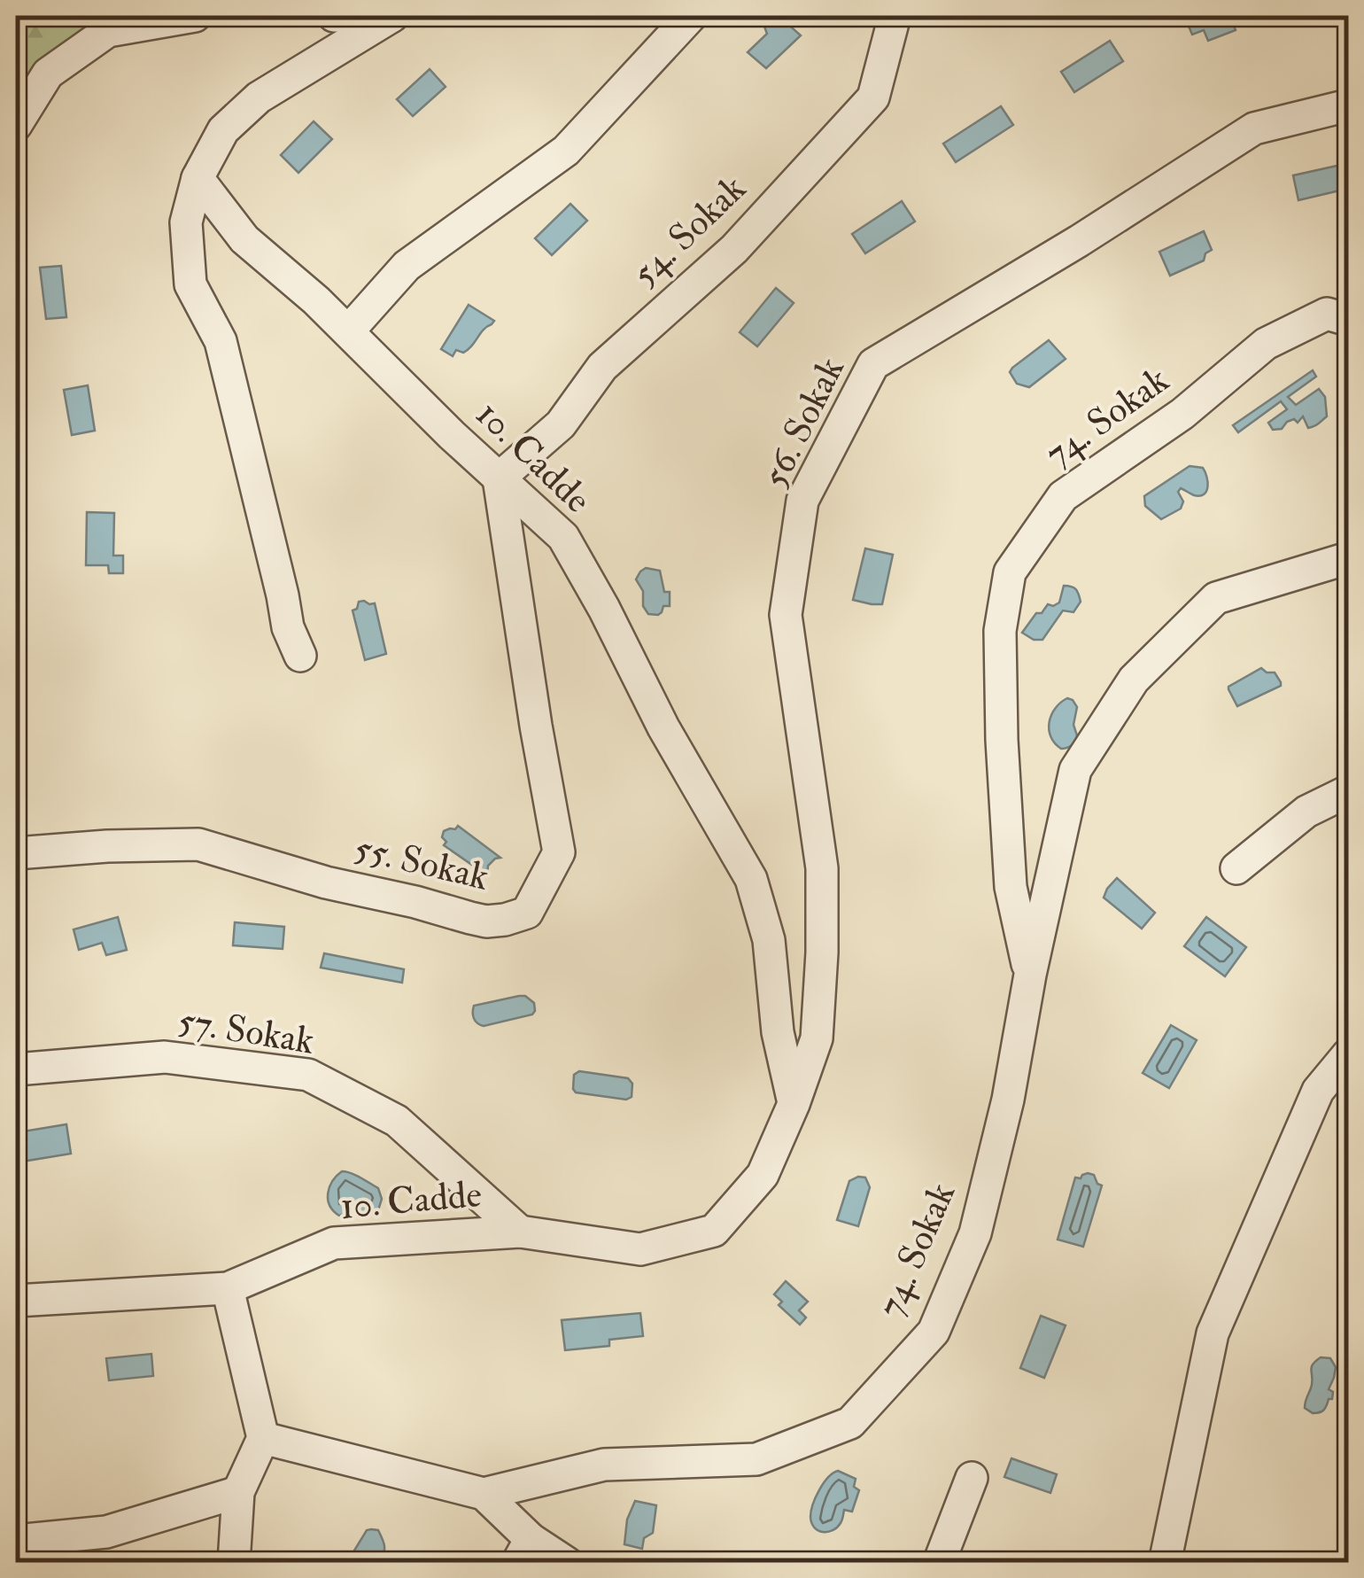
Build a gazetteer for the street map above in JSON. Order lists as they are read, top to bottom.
{
  "streets": {
    "street": [
      "54. Sokak",
      "74. Sokak",
      "56. Sokak",
      "10. Cadde",
      "55. Sokak",
      "57. Sokak"
    ]
  },
  "crossings": [
    ["54. Sokak", "10. Cadde"],
    ["54. Sokak", "55. Sokak"],
    ["56. Sokak", "10. Cadde"],
    ["56. Sokak", "57. Sokak"],
    ["10. Cadde", "55. Sokak"],
    ["10. Cadde", "57. Sokak"]
  ]
}
